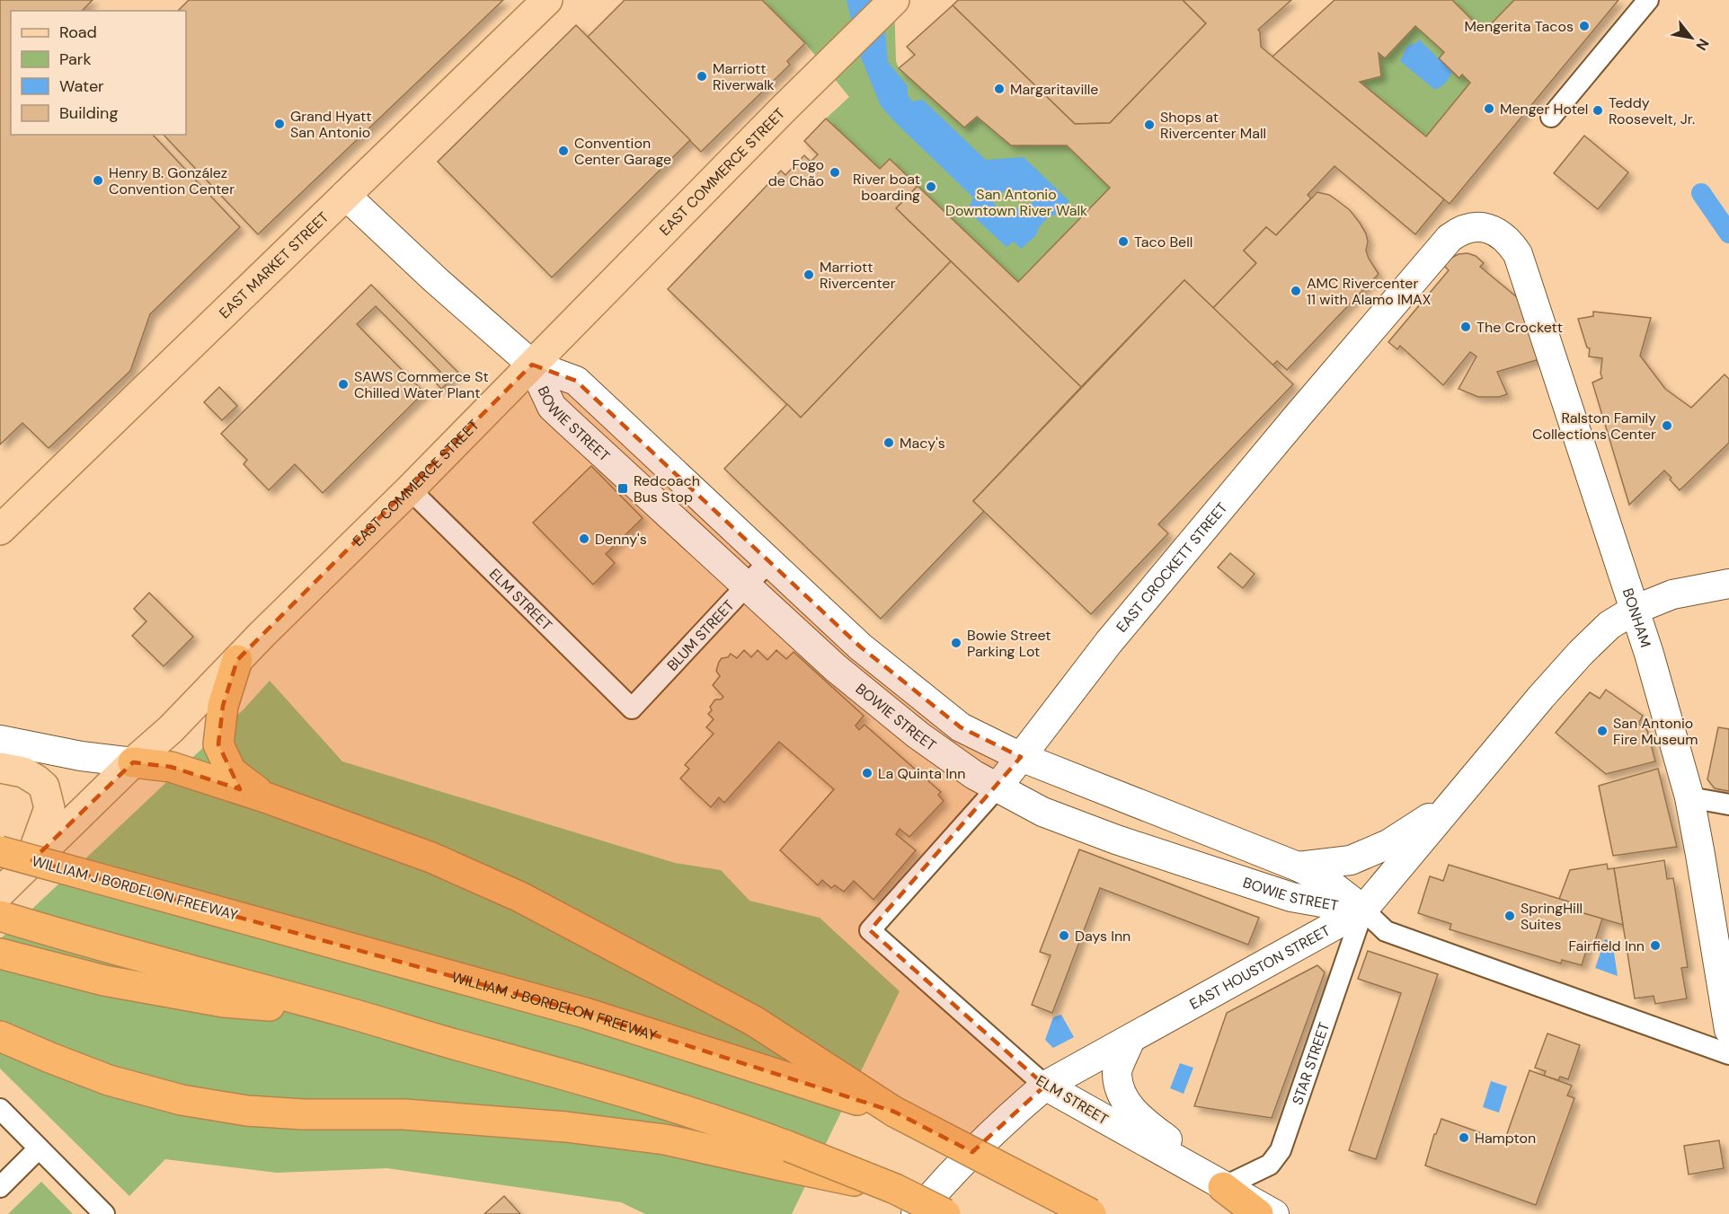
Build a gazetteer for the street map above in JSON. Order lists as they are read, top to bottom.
{
  "streets": {
    "highway": ["WILLIAM J BORDELON FREEWAY"],
    "main road": [
      "EAST COMMERCE STREET",
      "EAST MARKET STREET",
      "BOWIE STREET",
      "EAST CROCKETT STREET",
      "ELM STREET",
      "BONHAM",
      "EAST HOUSTON STREET"
    ],
    "street": ["BLUM STREET", "STAR STREET"]
  },
  "crossings": [
    ["EAST COMMERCE STREET", "BOWIE STREET"],
    ["EAST COMMERCE STREET", "ELM STREET"],
    ["EAST MARKET STREET", "BOWIE STREET"],
    ["BOWIE STREET", "EAST CROCKETT STREET"],
    ["BOWIE STREET", "BLUM STREET"],
    ["BOWIE STREET", "EAST HOUSTON STREET"],
    ["BOWIE STREET", "STAR STREET"],
    ["EAST CROCKETT STREET", "ELM STREET"],
    ["EAST CROCKETT STREET", "BONHAM"],
    ["ELM STREET", "BLUM STREET"],
    ["ELM STREET", "EAST HOUSTON STREET"],
    ["ELM STREET", "STAR STREET"],
    ["BONHAM", "EAST HOUSTON STREET"],
    ["EAST HOUSTON STREET", "STAR STREET"]
  ],
  "parks": ["San Antonio Downtown River Walk"],
  "places": {
    "other": [
      "Mengerita Tacos",
      "Marriott Riverwalk",
      "Margaritaville",
      "Menger Hotel",
      "Teddy Roosevelt, Jr.",
      "Grand Hyatt San Antonio",
      "Shops at Rivercenter Mall",
      "Convention Center Garage",
      "Fogo de Chão",
      "Henry B. González Convention Center",
      "River boat boarding",
      "Taco Bell",
      "Marriott Rivercenter",
      "AMC Rivercenter 11 with Alamo IMAX",
      "The Crockett",
      "SAWS Commerce St Chilled Water Plant",
      "Ralston Family Collections Center",
      "Macy's",
      "Denny's",
      "Bowie Street Parking Lot",
      "San Antonio Fire Museum",
      "La Quinta Inn",
      "SpringHill Suites",
      "Days Inn",
      "Fairfield Inn",
      "Hampton"
    ],
    "transit": ["Redcoach Bus Stop"]
  },
  "legend": [
    "Road",
    "Park",
    "Water",
    "Building"
  ],
  "north": "bottom right"
}
